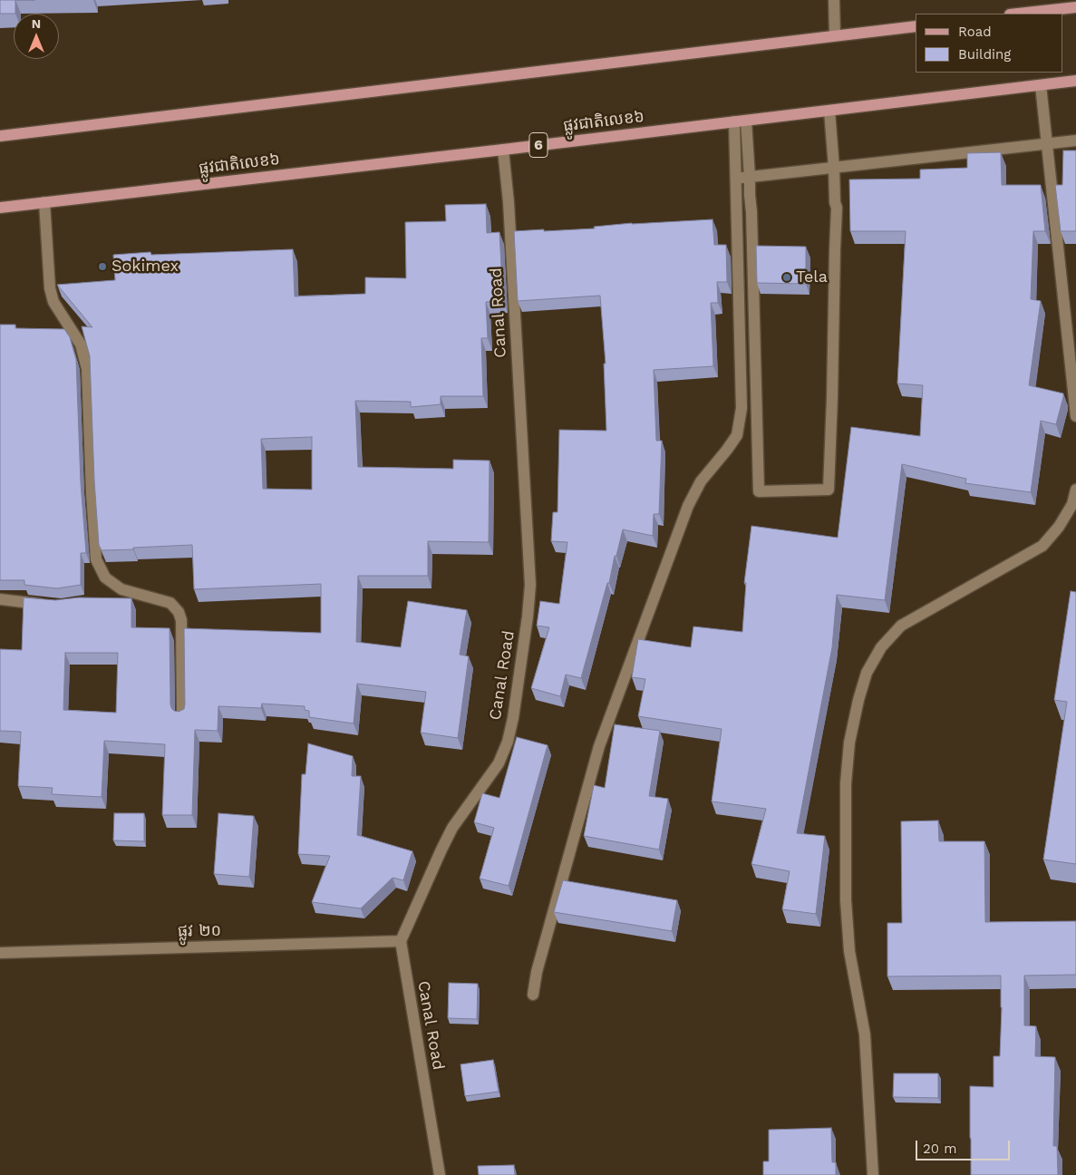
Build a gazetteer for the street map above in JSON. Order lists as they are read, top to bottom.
{
  "streets": {
    "main road": ["ផ្លូវជាតិលេខ៦", "6"],
    "street": ["Canal Road", "ផ្លូវ ២០"]
  },
  "crossings": [
    ["ផ្លូវជាតិលេខ៦", "Canal Road"],
    ["Canal Road", "ផ្លូវ ២០"]
  ],
  "places": ["Sokimex", "Tela"],
  "legend": ["Road", "Building"],
  "scale_bar": "20 m",
  "north": "top"
}
